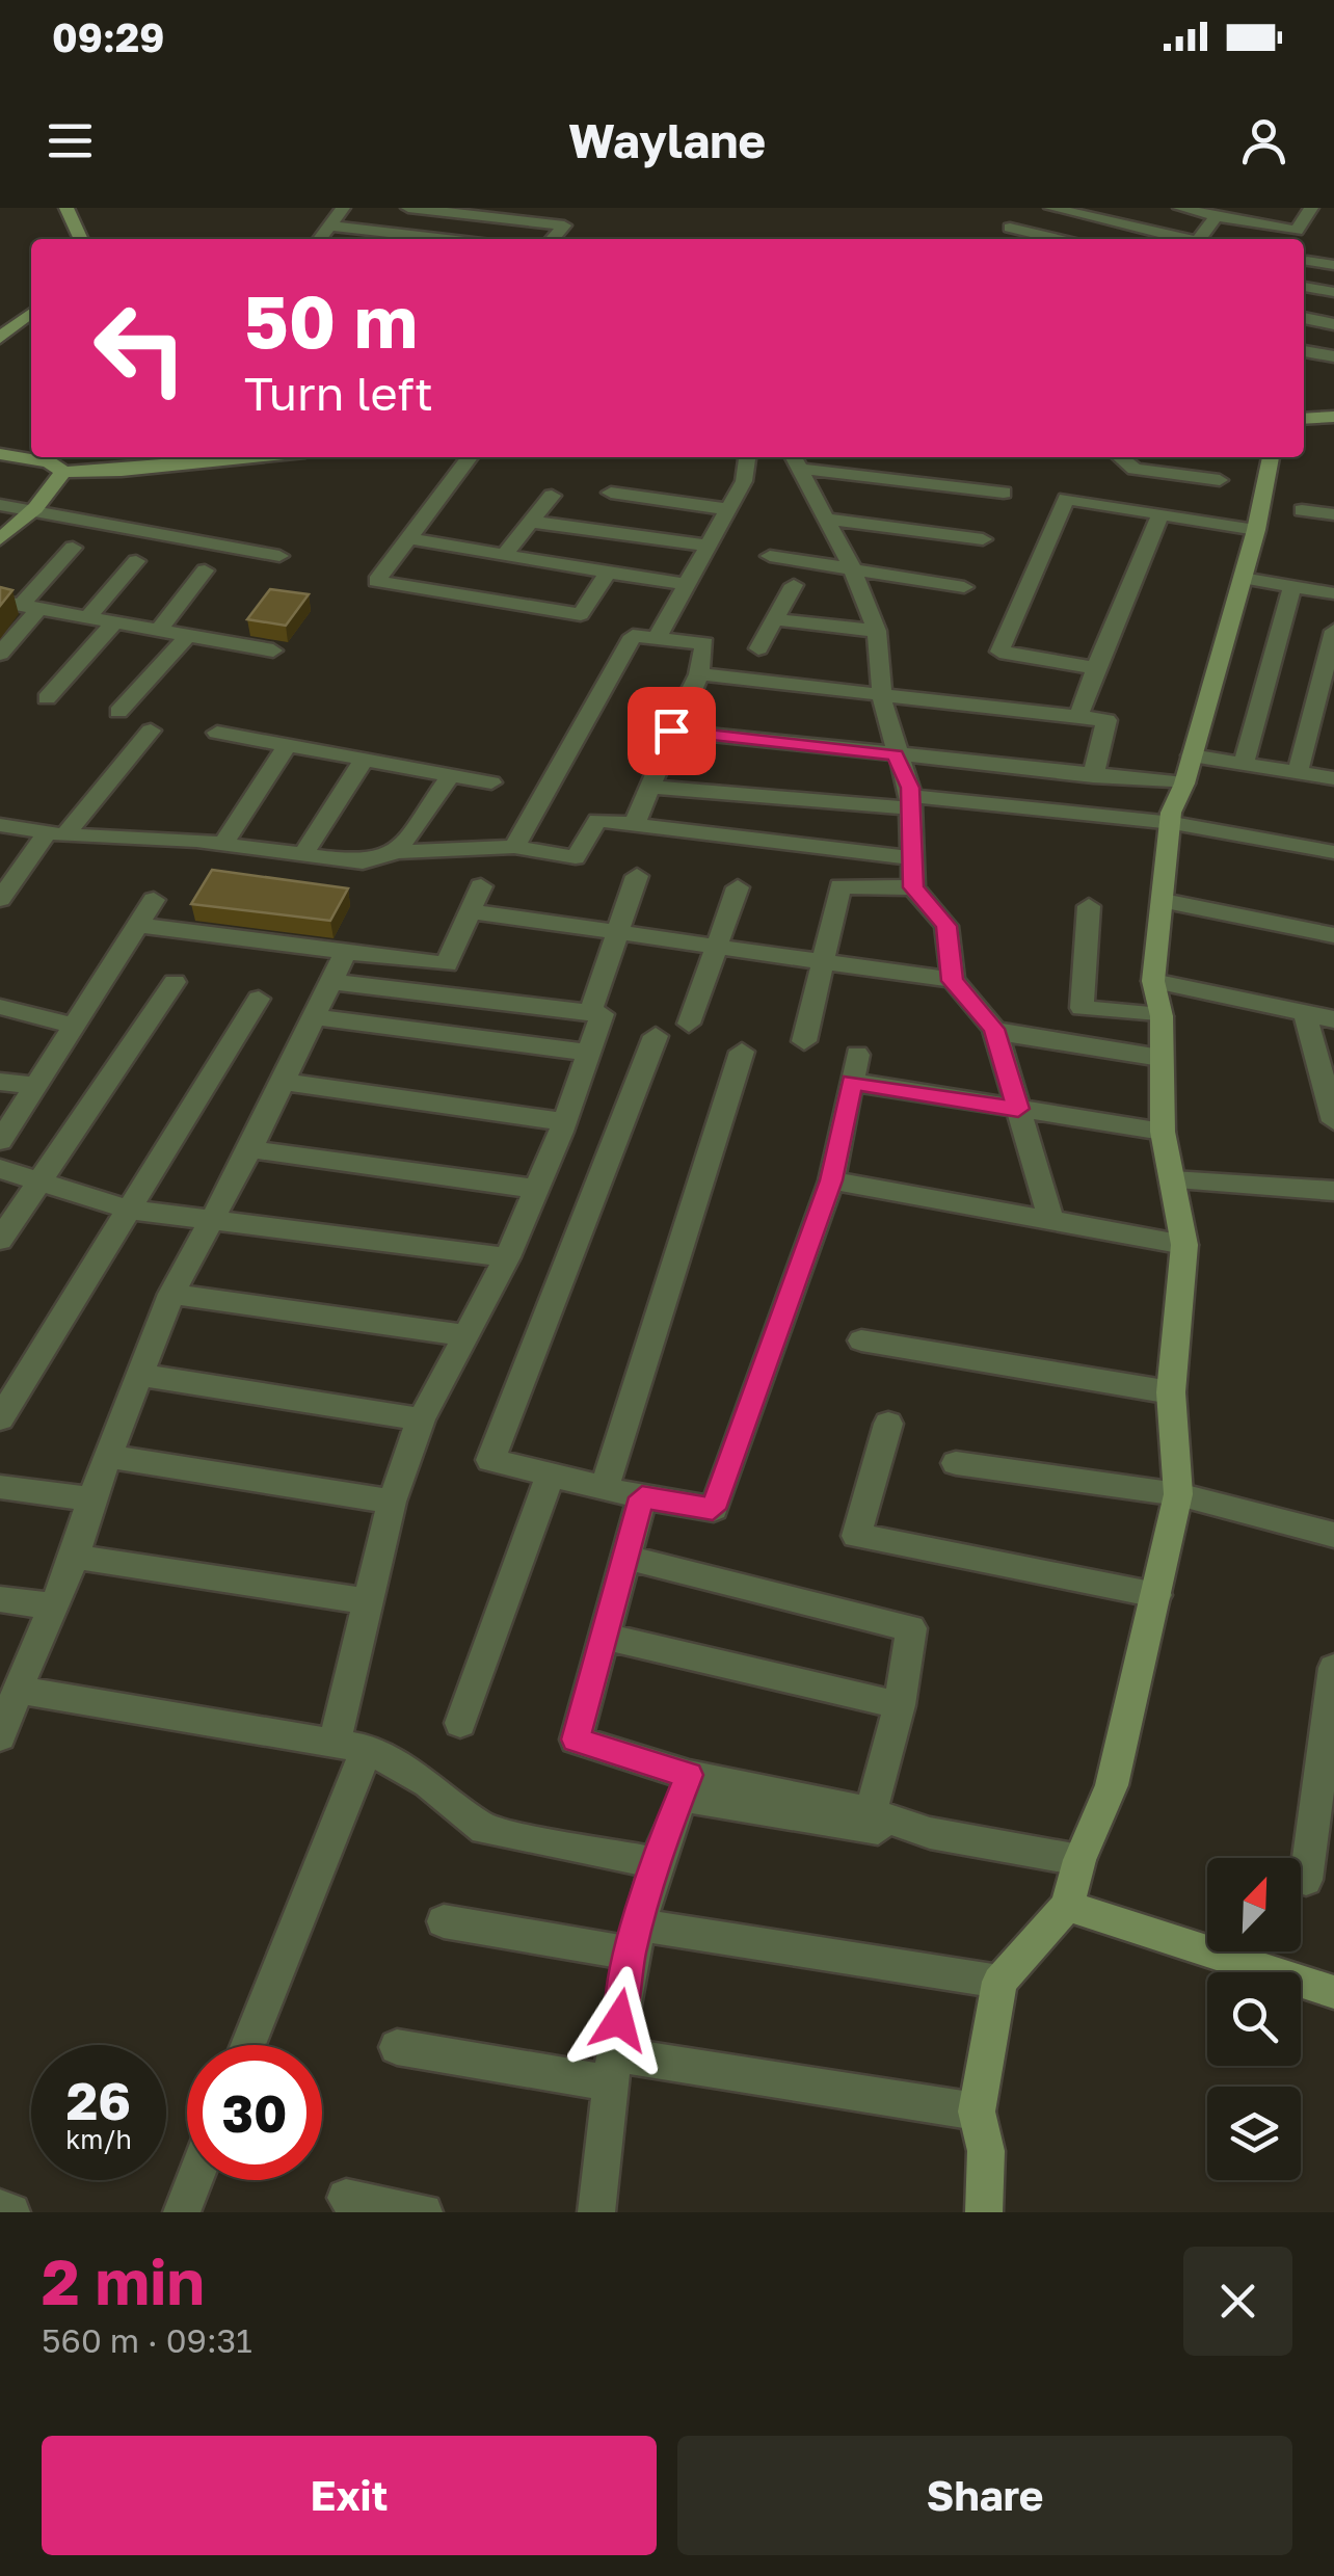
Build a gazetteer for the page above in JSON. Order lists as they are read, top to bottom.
{
  "north": "top right",
  "page": {
    "status": "09:29",
    "header": "Waylane",
    "turn": ["50 m", "Turn left"],
    "speed": "26 km/h",
    "limit": "30",
    "heading": ["2 min", "560 m · 09:31"],
    "buttons": ["Exit", "Share"]
  }
}
